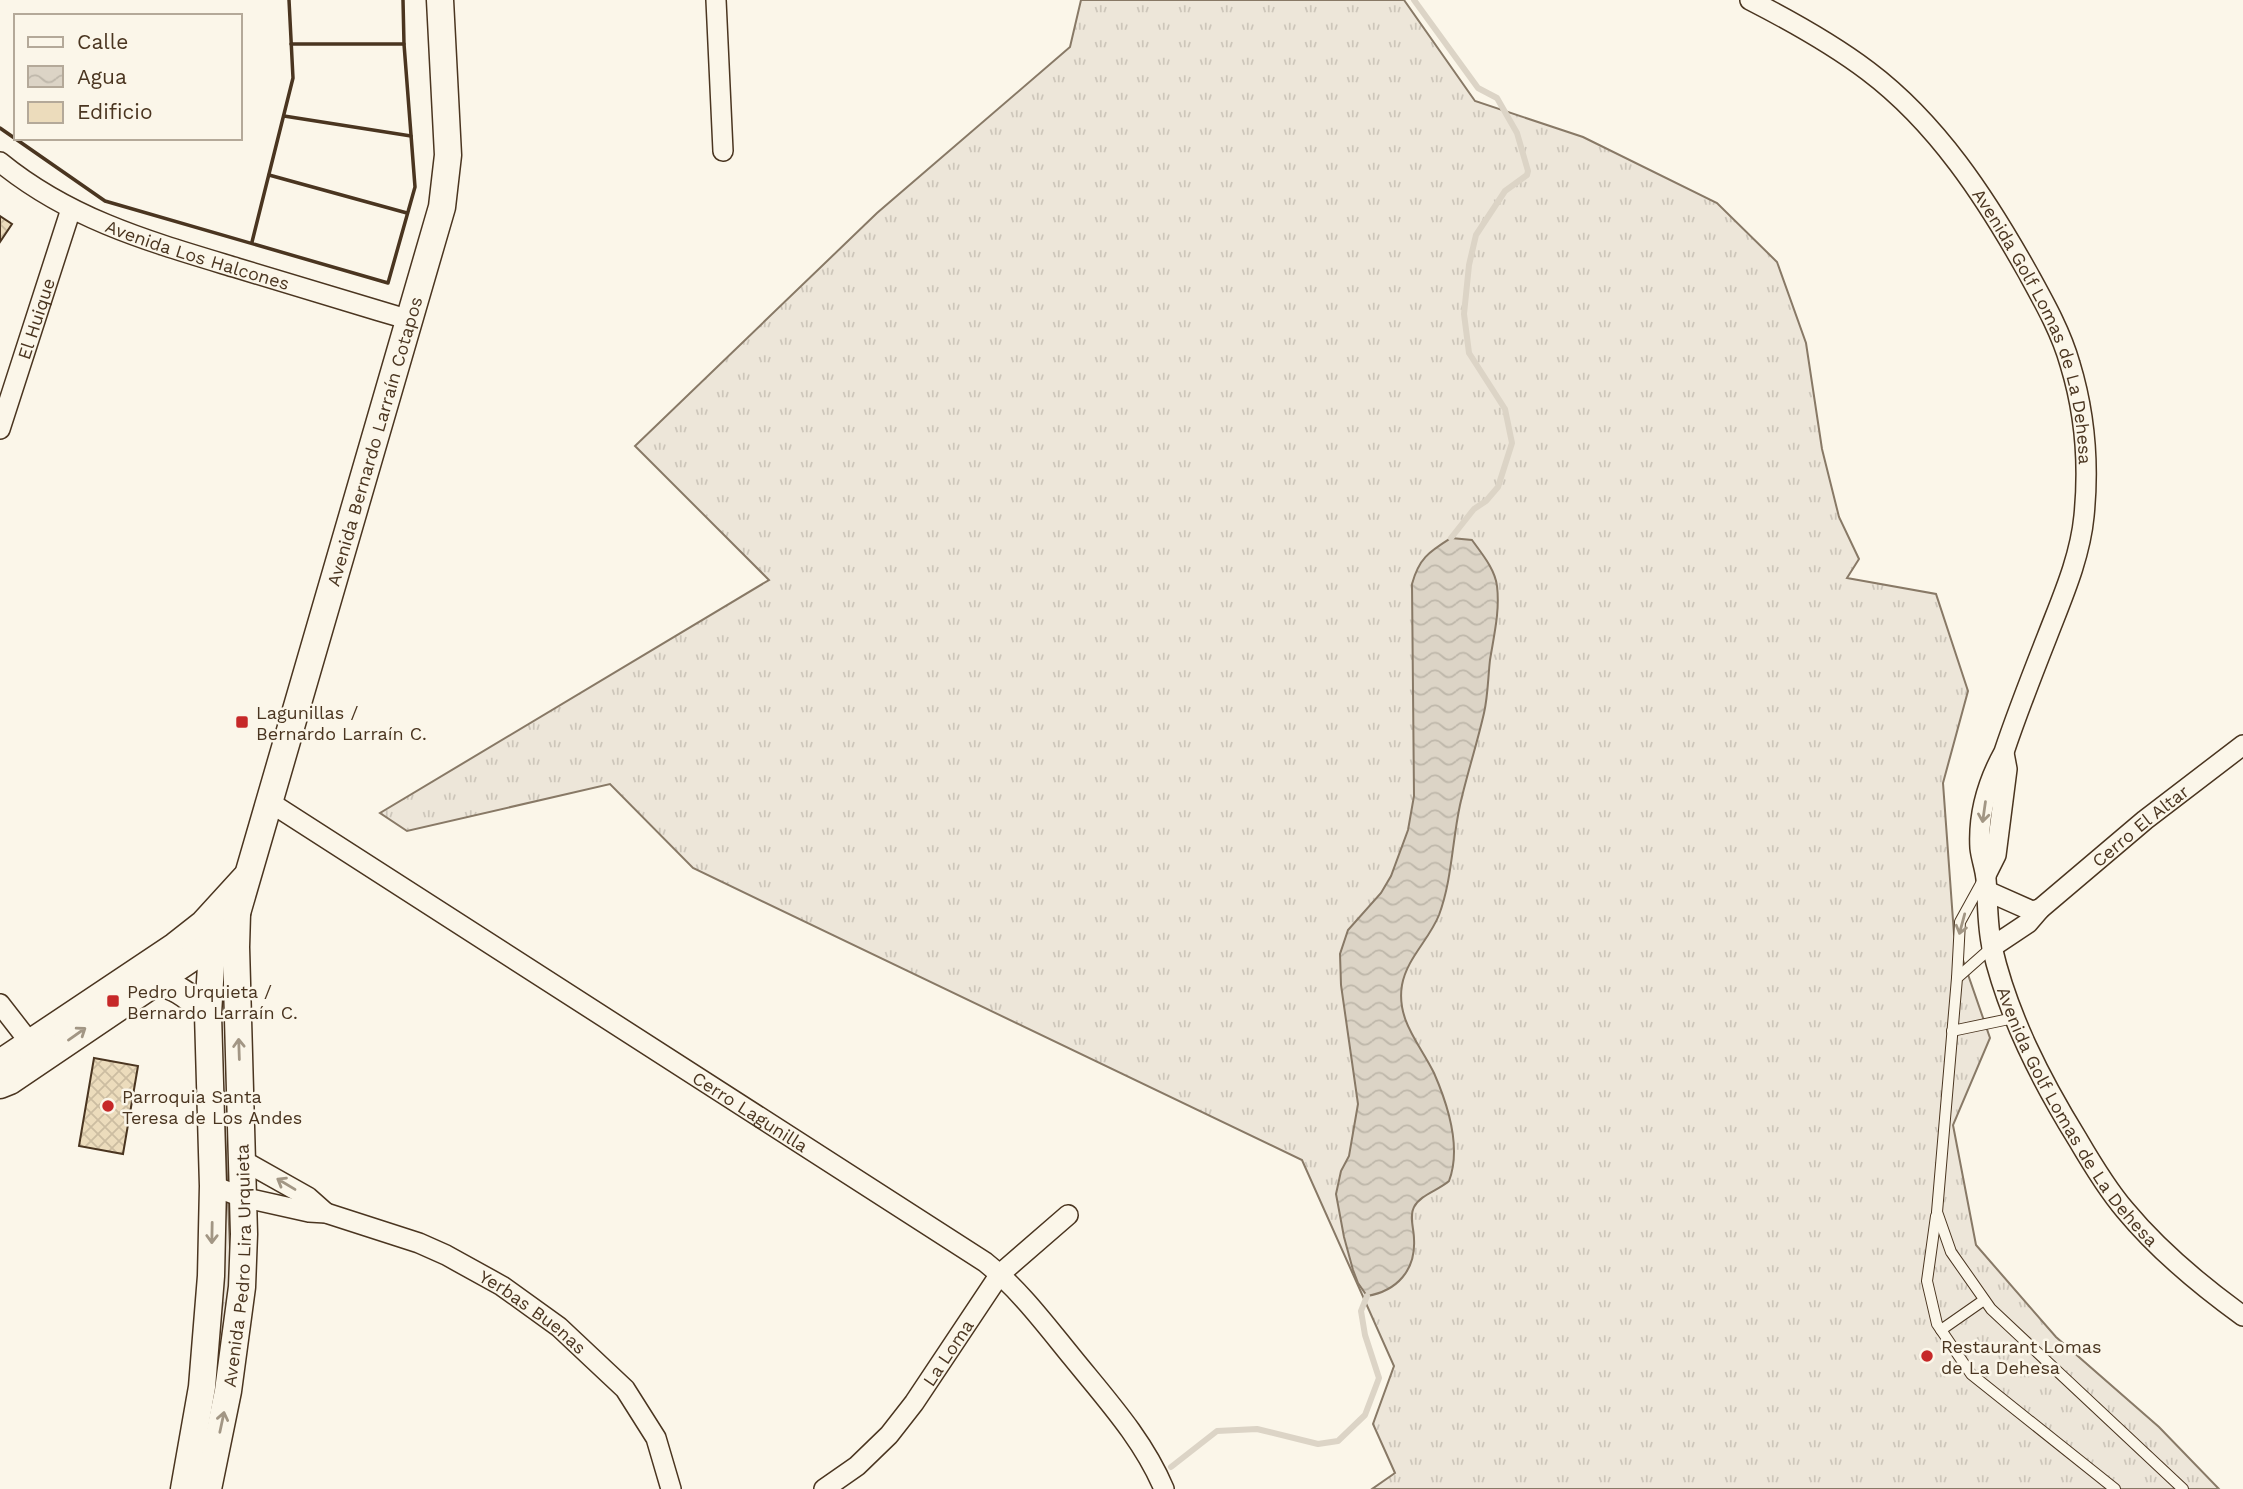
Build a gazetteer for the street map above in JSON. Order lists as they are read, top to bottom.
{
  "streets": {
    "main road": ["Avenida Bernardo Larraín Cotapos", "Avenida Pedro Lira Urquieta"],
    "street": [
      "Avenida Los Halcones",
      "El Huique",
      "Avenida Golf Lomas de La Dehesa",
      "Cerro El Altar",
      "Cerro Lagunilla",
      "Yerbas Buenas",
      "La Loma"
    ]
  },
  "crossings": [
    ["Avenida Los Halcones", "El Huique"],
    ["Avenida Los Halcones", "Avenida Bernardo Larraín Cotapos"],
    ["Avenida Golf Lomas de La Dehesa", "Cerro El Altar"],
    ["Avenida Bernardo Larraín Cotapos", "Cerro Lagunilla"],
    ["Avenida Bernardo Larraín Cotapos", "Avenida Pedro Lira Urquieta"],
    ["Cerro Lagunilla", "La Loma"],
    ["Avenida Pedro Lira Urquieta", "Yerbas Buenas"]
  ],
  "places": {
    "transit": ["Lagunillas / Bernardo Larraín C.", "Pedro Urquieta / Bernardo Larraín C."],
    "other": ["Parroquia Santa Teresa de Los Andes", "Restaurant Lomas de La Dehesa"]
  },
  "legend": ["Calle", "Agua", "Edificio"]
}
